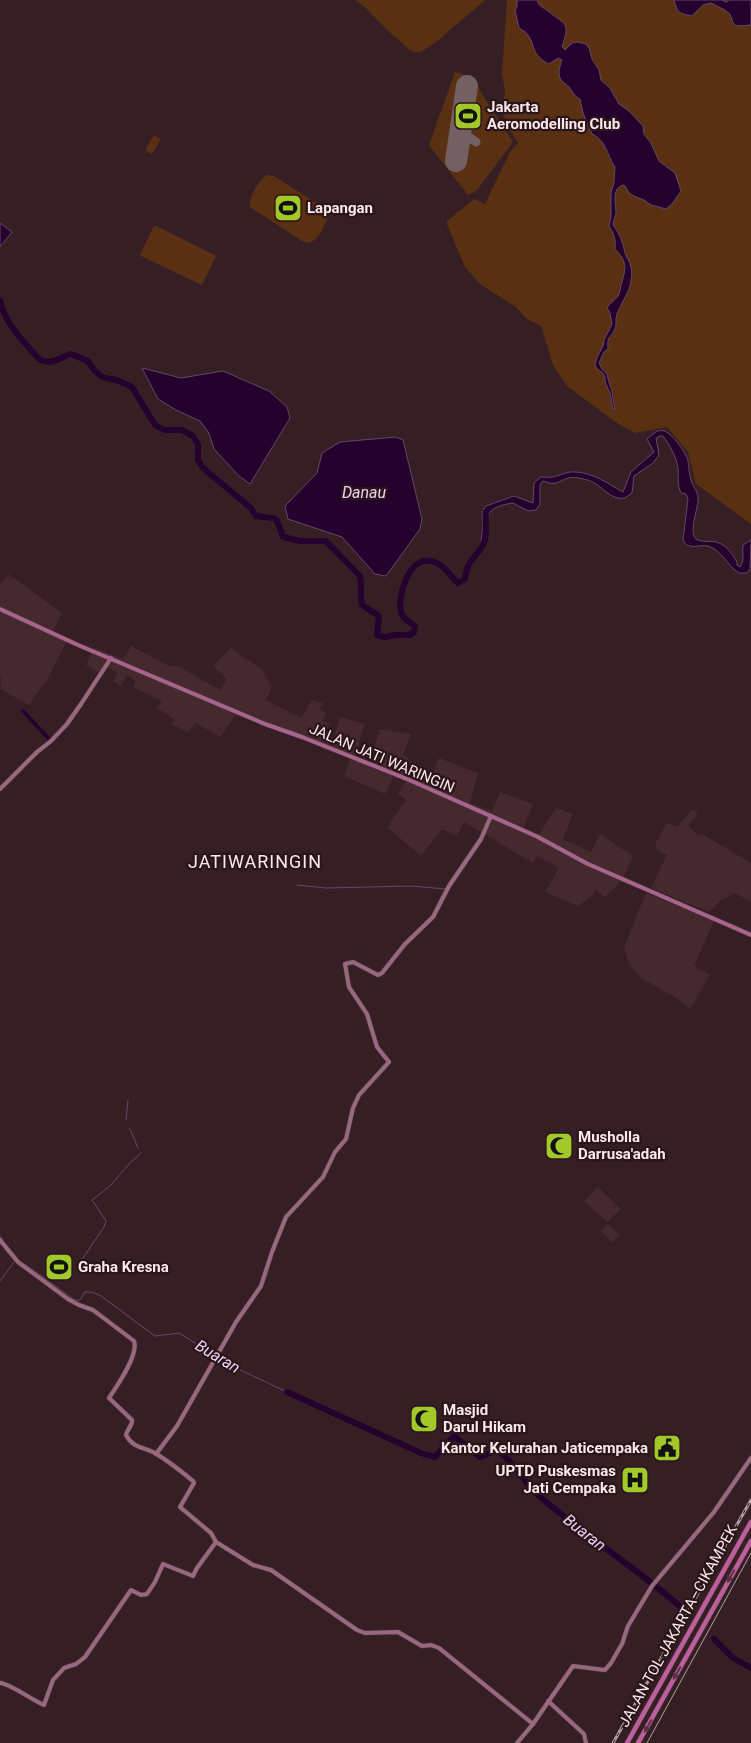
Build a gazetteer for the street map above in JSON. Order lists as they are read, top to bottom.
{
  "streets": {
    "highway": ["JALAN TOL JAKARTA–CIKAMPEK"],
    "main road": ["JALAN JATI WARINGIN"]
  },
  "districts": ["JATIWARINGIN"],
  "water": ["Danau", "Buaran"],
  "places": {
    "sports": ["Jakarta Aeromodelling Club", "Lapangan", "Graha Kresna"],
    "mosque": ["Musholla Darrusa'adah", "Masjid Darul Hikam"],
    "public building": ["Kantor Kelurahan Jaticempaka"],
    "hospital": ["UPTD Puskesmas Jati Cempaka"]
  }
}
